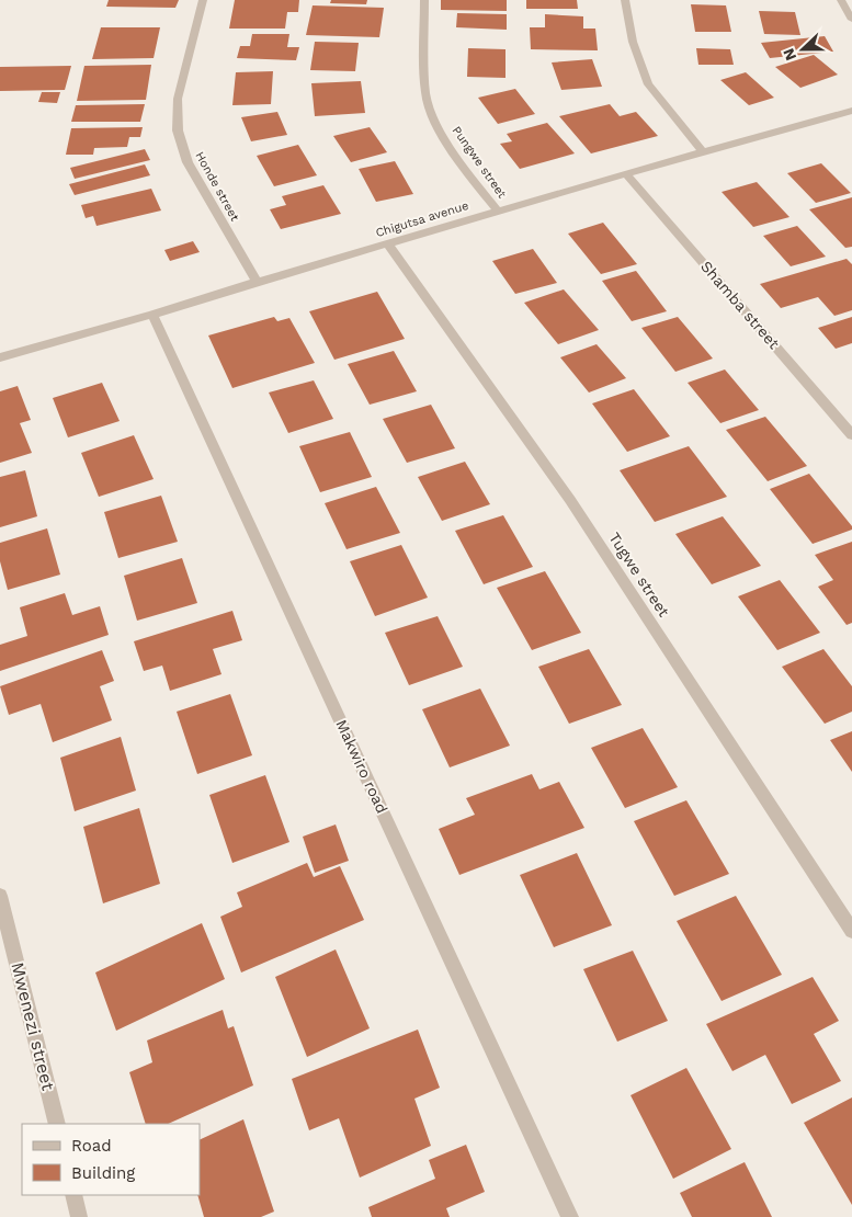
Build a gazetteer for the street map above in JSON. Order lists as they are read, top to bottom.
{
  "streets": {
    "street": [
      "Pungwe street",
      "Honde street",
      "Chigutsa avenue",
      "Shamba street",
      "Tugwe street",
      "Makwiro road",
      "Mwenezi street"
    ]
  },
  "crossings": [
    ["Pungwe street", "Chigutsa avenue"],
    ["Honde street", "Chigutsa avenue"],
    ["Chigutsa avenue", "Shamba street"],
    ["Chigutsa avenue", "Tugwe street"],
    ["Chigutsa avenue", "Makwiro road"]
  ],
  "legend": ["Road", "Building"],
  "north": "left"
}
